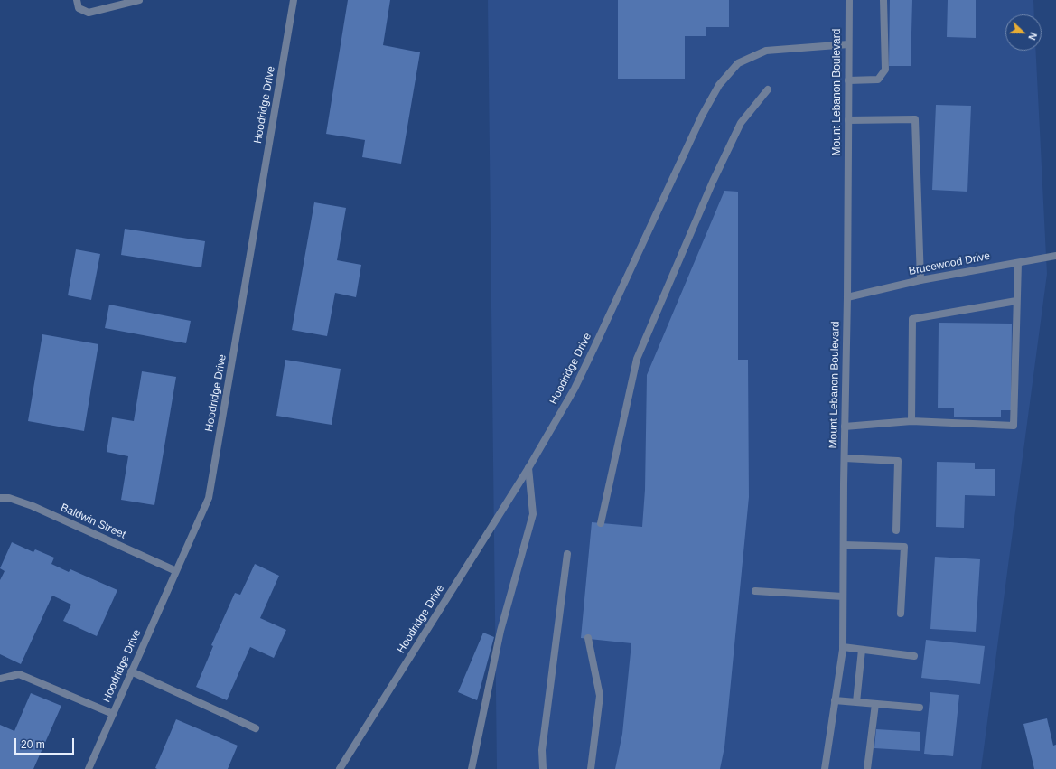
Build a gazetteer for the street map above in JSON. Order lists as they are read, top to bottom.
{
  "streets": {
    "street": [
      "Mount Lebanon Boulevard",
      "Hoodridge Drive",
      "Brucewood Drive",
      "Baldwin Street"
    ]
  },
  "crossings": [
    ["Mount Lebanon Boulevard", "Hoodridge Drive"],
    ["Mount Lebanon Boulevard", "Brucewood Drive"],
    ["Hoodridge Drive", "Baldwin Street"]
  ],
  "scale_bar": "20 m",
  "north": "right"
}
